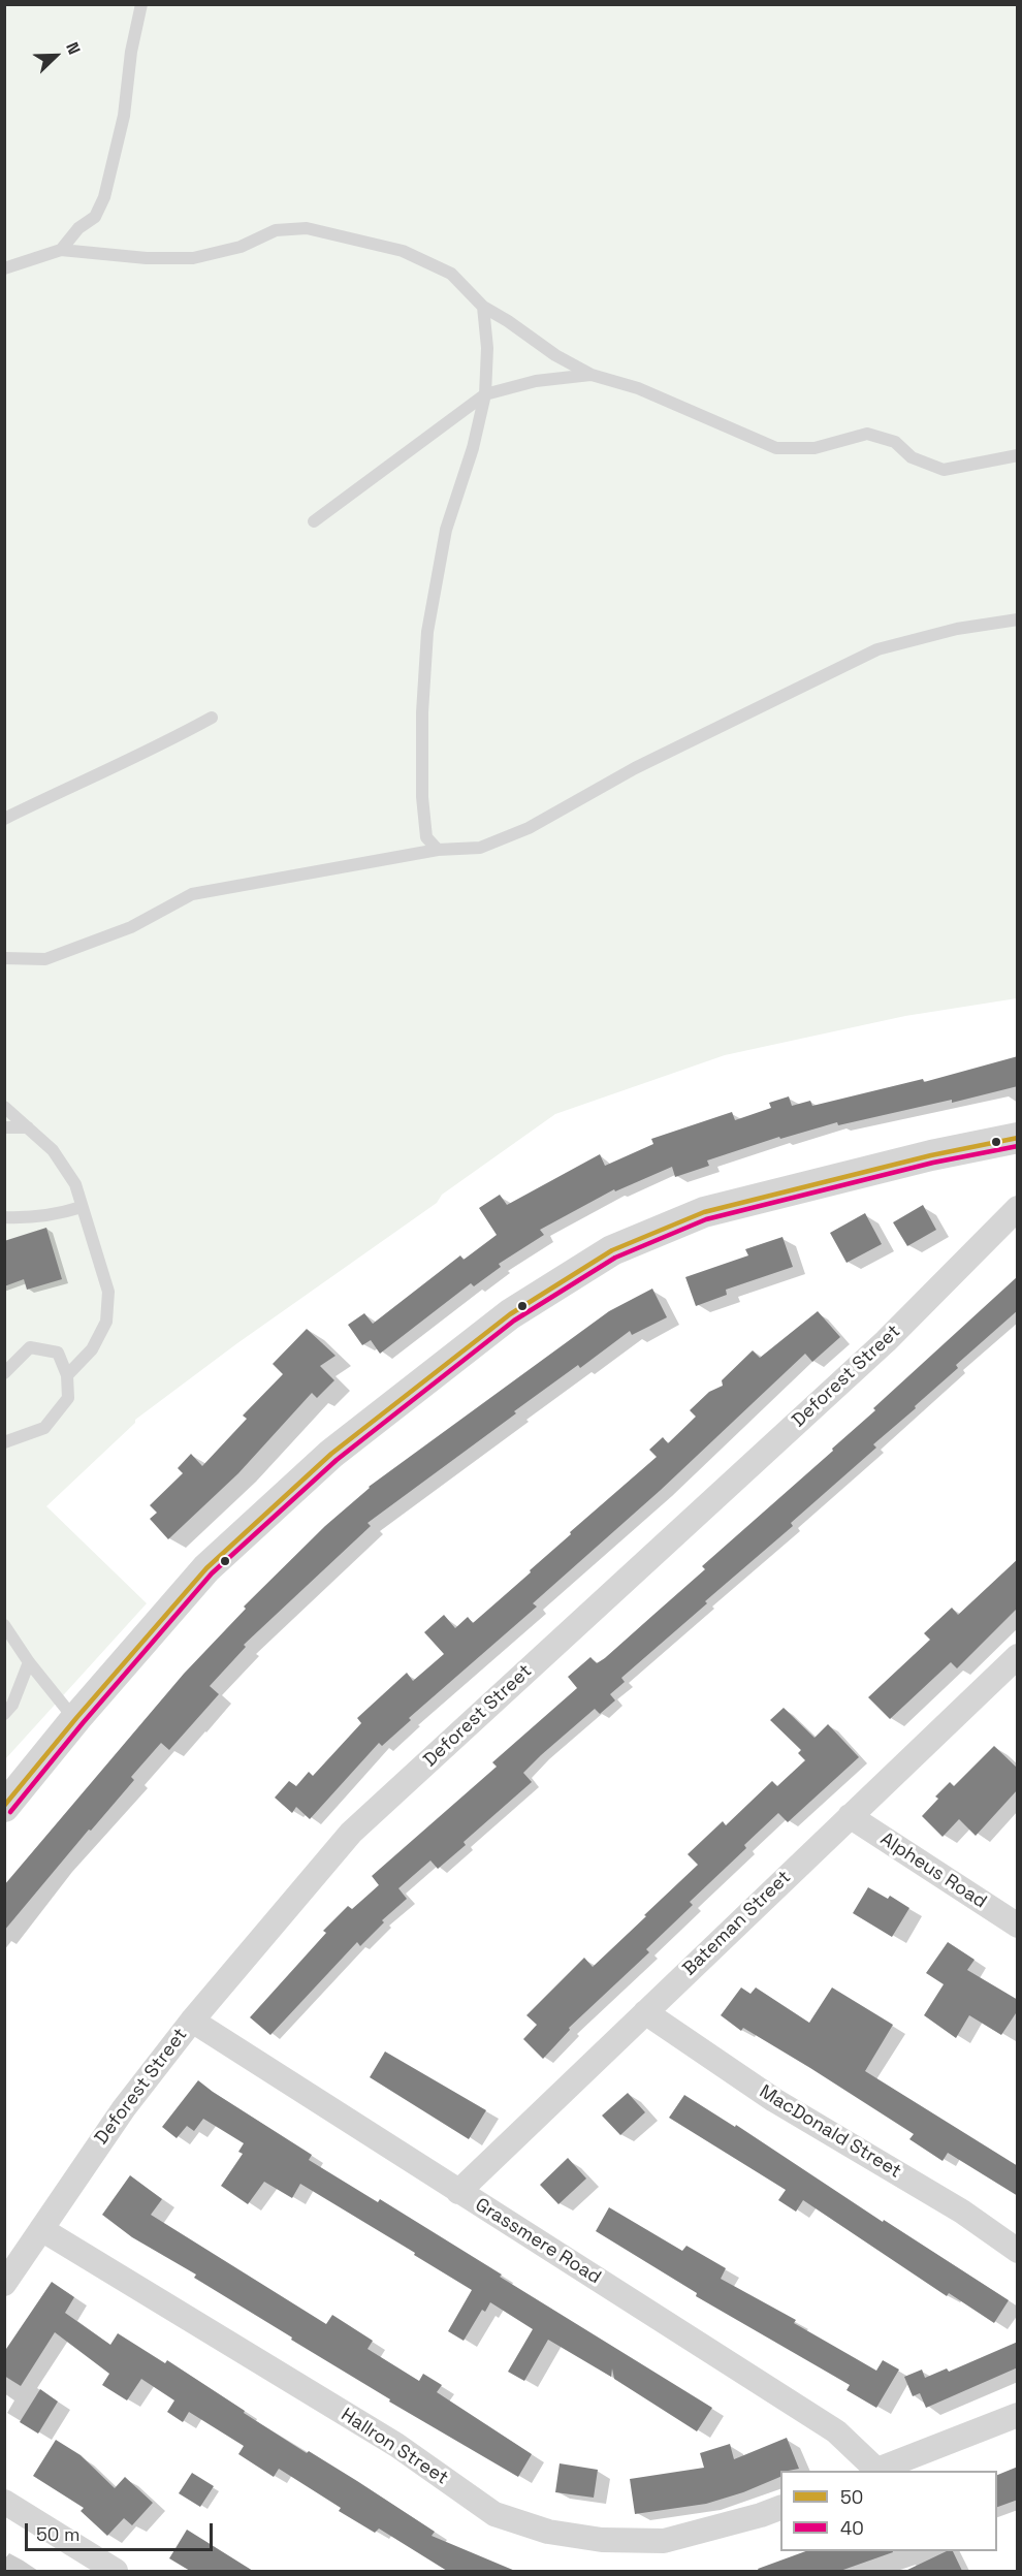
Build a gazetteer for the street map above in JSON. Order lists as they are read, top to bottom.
{
  "streets": {
    "street": [
      "Deforest Street",
      "Alpheus Road",
      "Bateman Street",
      "MacDonald Street",
      "Grassmere Road",
      "Hallron Street"
    ]
  },
  "crossings": [
    ["Deforest Street", "Grassmere Road"],
    ["Deforest Street", "Hallron Street"],
    ["Alpheus Road", "Bateman Street"],
    ["Bateman Street", "MacDonald Street"],
    ["Bateman Street", "Grassmere Road"]
  ],
  "lines": ["transit line 50", "transit line 40"],
  "legend": ["50", "40"],
  "scale_bar": "50 m",
  "north": "top right"
}
